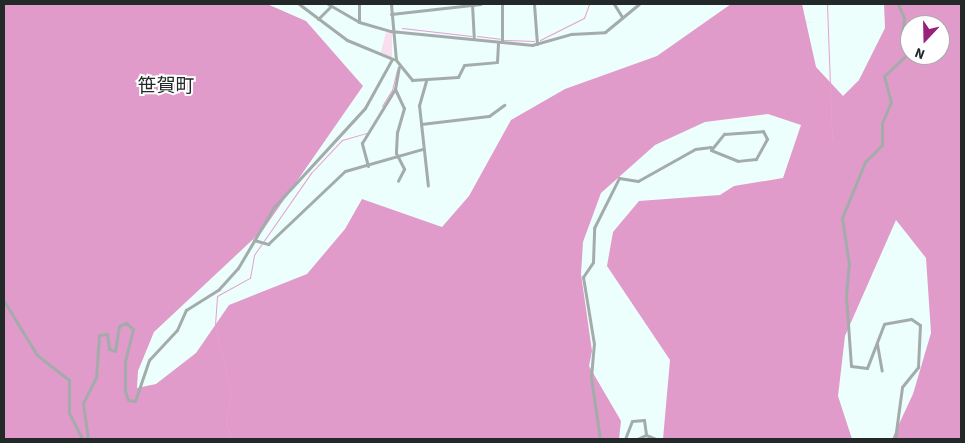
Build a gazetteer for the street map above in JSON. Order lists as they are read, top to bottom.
{
  "districts": ["笹賀町"],
  "north": "bottom"
}
